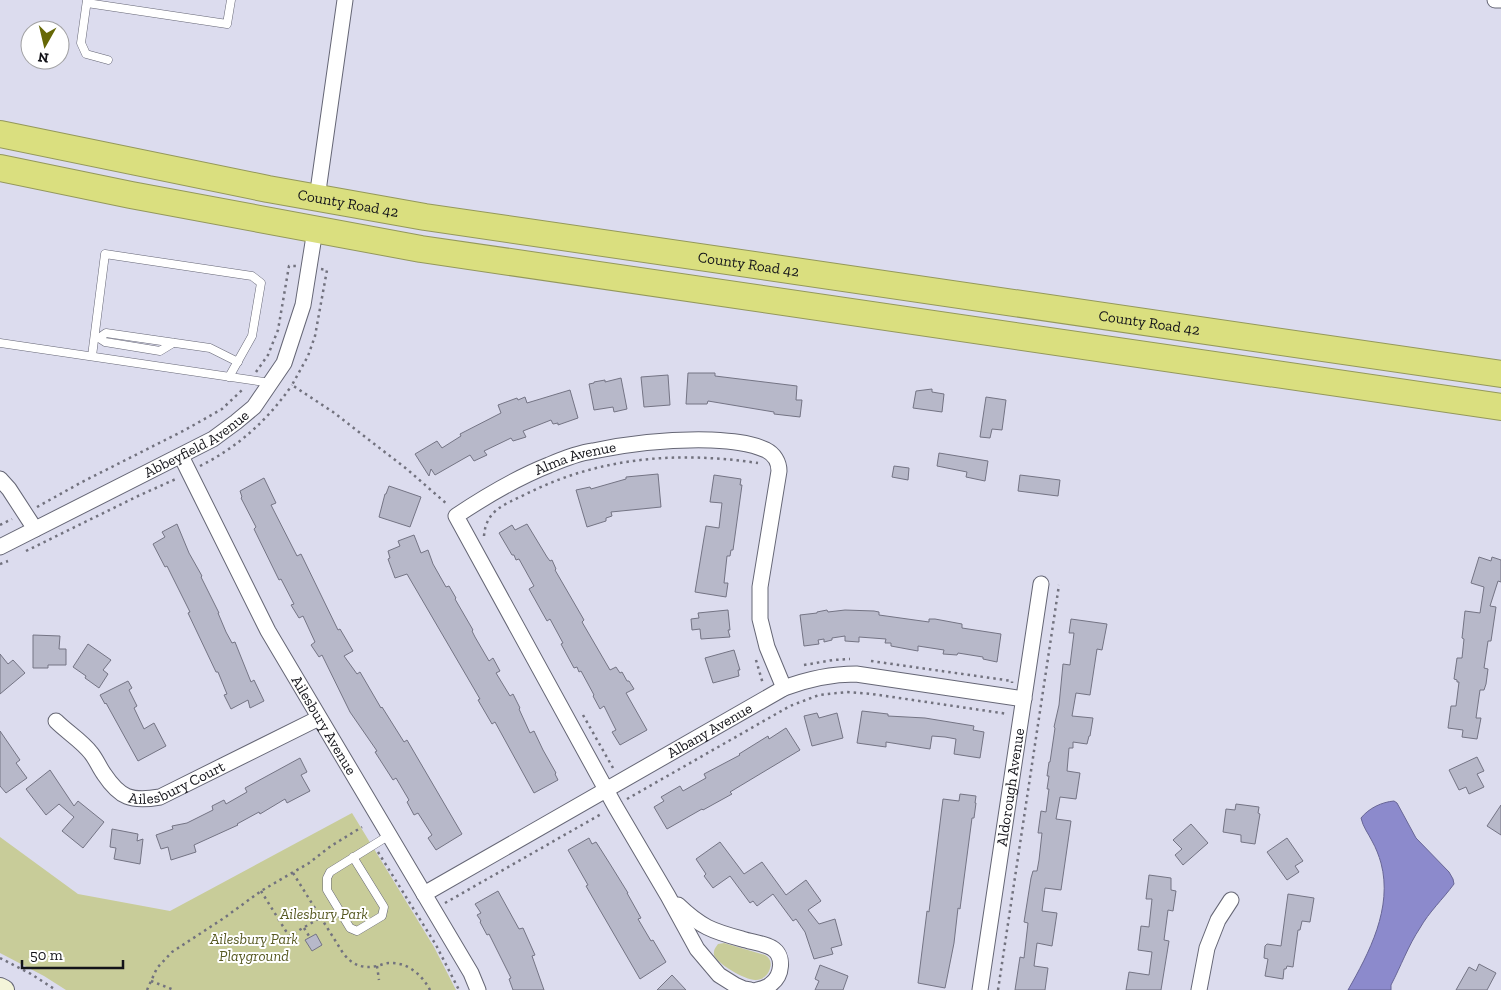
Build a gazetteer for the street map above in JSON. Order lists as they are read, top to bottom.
{
  "streets": {
    "highway": ["County Road 42"],
    "street": [
      "Abbeyfield Avenue",
      "Alma Avenue",
      "Ailesbury Avenue",
      "Albany Avenue",
      "Ailesbury Court",
      "Aldorough Avenue"
    ]
  },
  "crossings": [
    ["Abbeyfield Avenue", "Ailesbury Avenue"],
    ["Alma Avenue", "Albany Avenue"],
    ["Ailesbury Avenue", "Albany Avenue"],
    ["Ailesbury Avenue", "Ailesbury Court"],
    ["Albany Avenue", "Aldorough Avenue"]
  ],
  "parks": ["Ailesbury Park", "Ailesbury Park Playground"],
  "scale_bar": "50 m",
  "north": "bottom"
}
